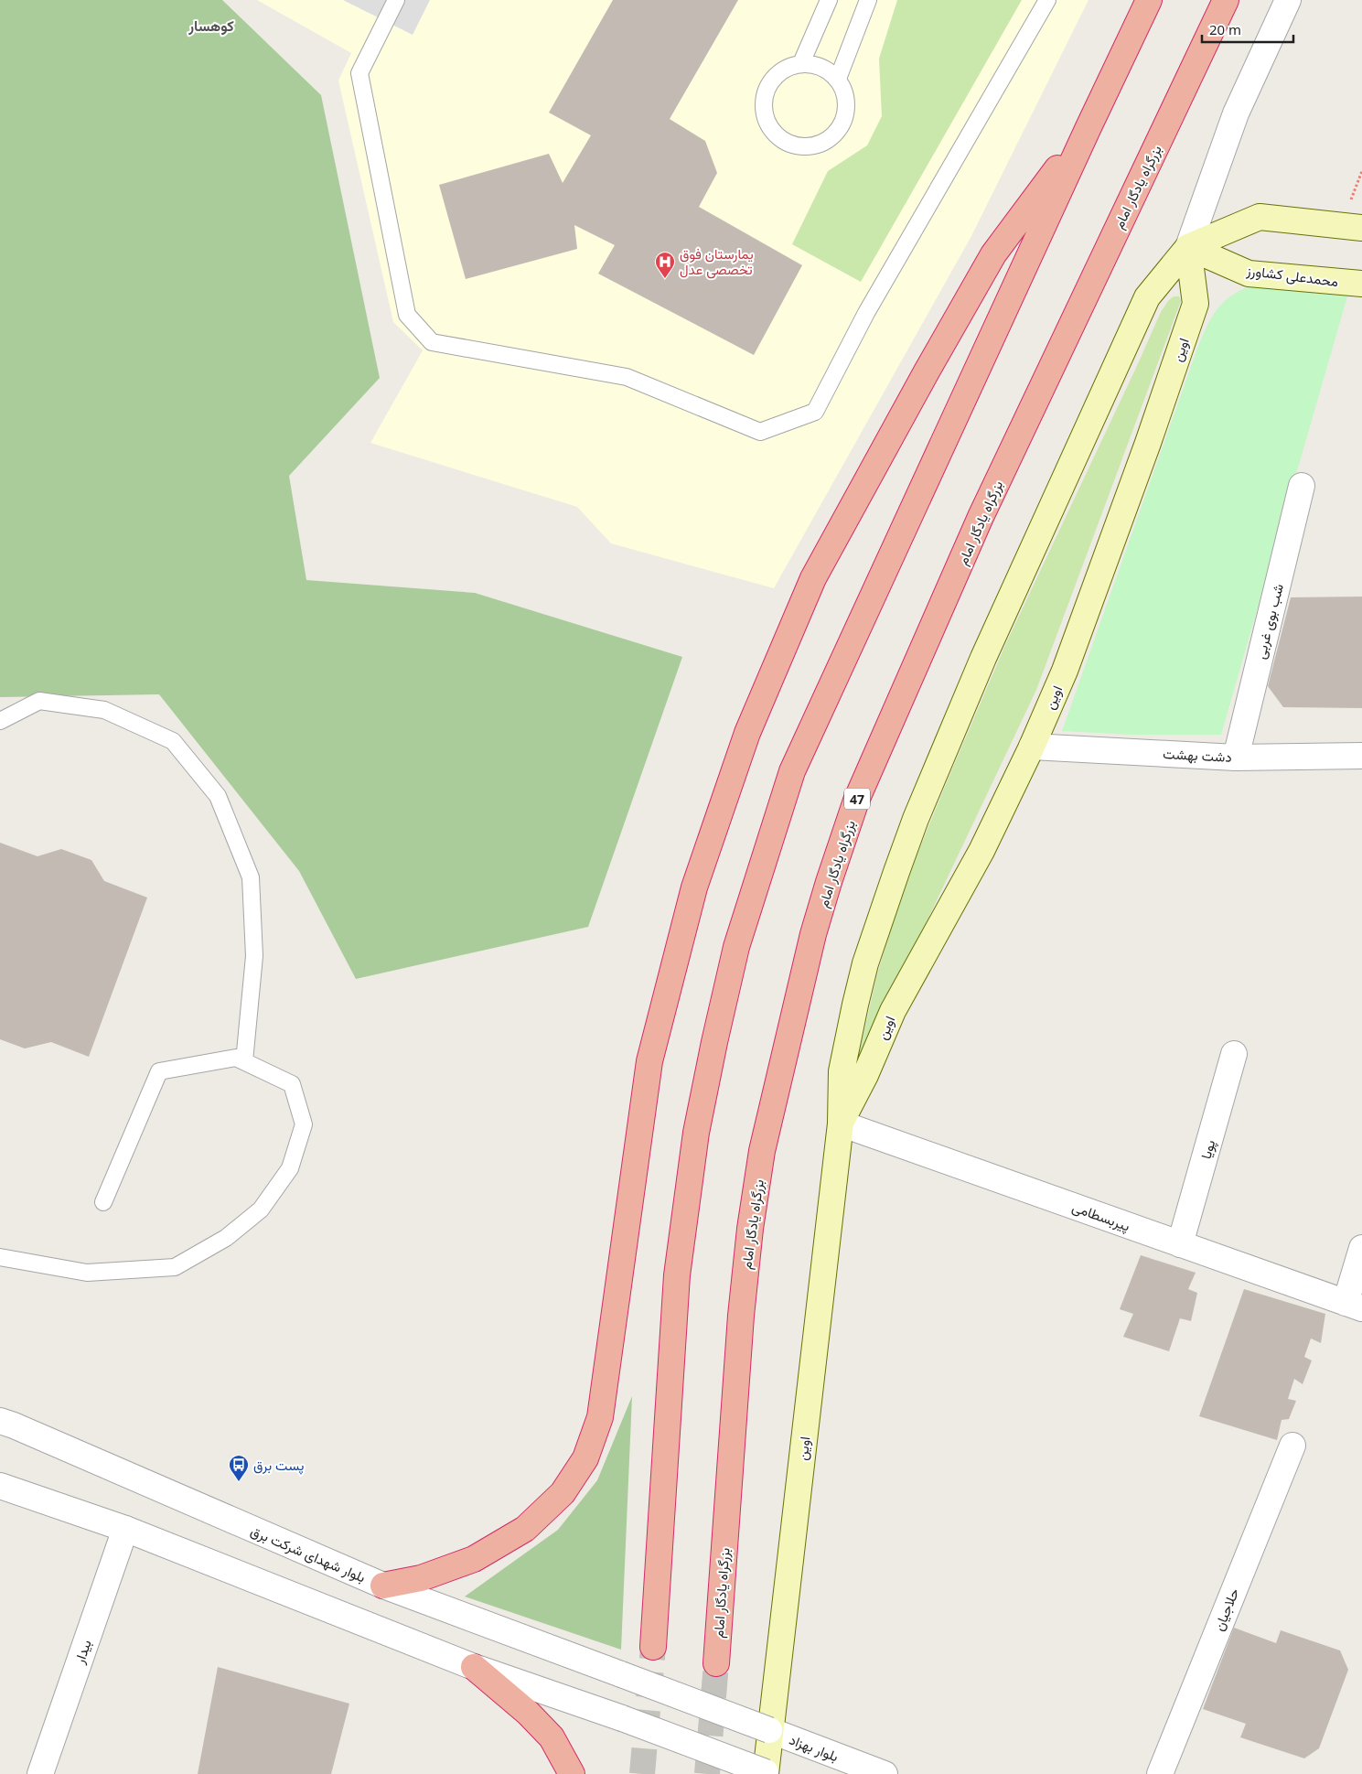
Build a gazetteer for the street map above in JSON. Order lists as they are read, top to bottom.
{
  "streets": {
    "highway": ["بزرگراه یادگار امام", "47"],
    "main road": ["محمدعلی کشاورز", "اوین"],
    "street": [
      "شب بوی غربی",
      "دشت بهشت",
      "پویا",
      "پیربسطامی",
      "بلوار شهدای شرکت برق",
      "حلاجیان",
      "بیدار",
      "بلوار بهزاد"
    ]
  },
  "crossings": [
    ["محمدعلی کشاورز", "اوین"],
    ["اوین", "دشت بهشت"],
    ["اوین", "پیربسطامی"],
    ["اوین", "بلوار شهدای شرکت برق"],
    ["اوین", "بلوار بهزاد"],
    ["شب بوی غربی", "دشت بهشت"],
    ["پویا", "پیربسطامی"],
    ["بلوار شهدای شرکت برق", "بلوار بهزاد"]
  ],
  "districts": ["کوهسار"],
  "places": {
    "hospital": ["یمارستان فوق تخصصی عدل"],
    "bus stop": ["پست برق"]
  },
  "scale_bar": "20 m"
}
